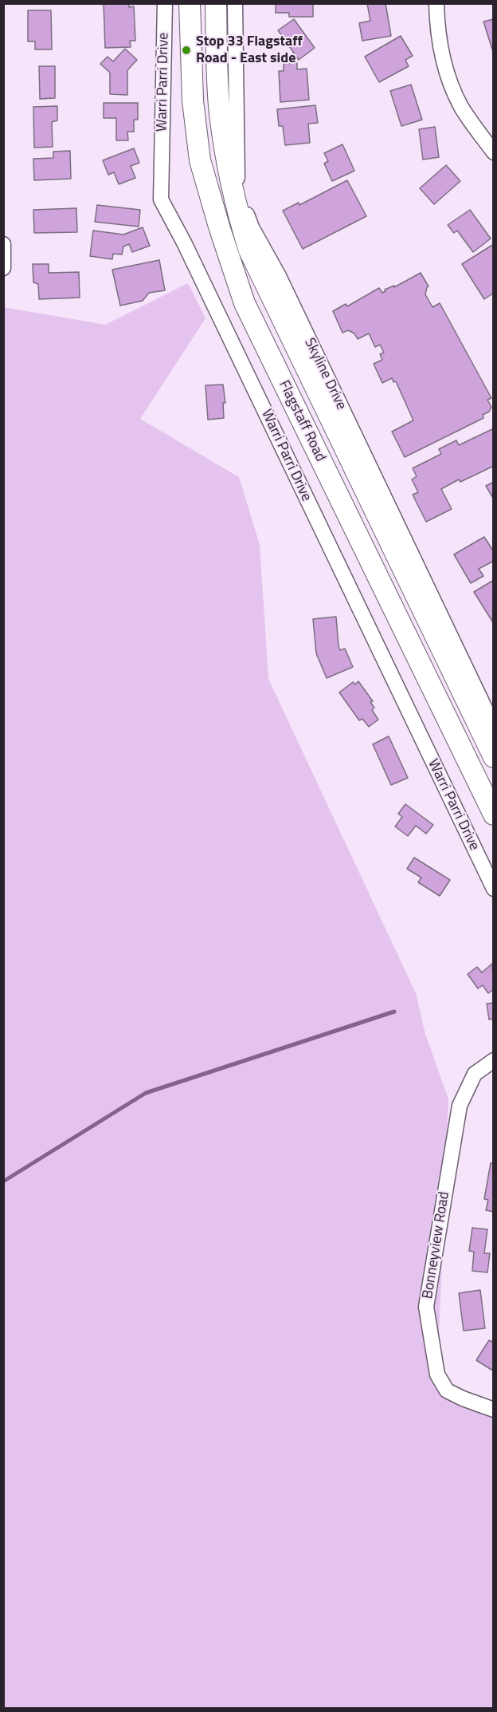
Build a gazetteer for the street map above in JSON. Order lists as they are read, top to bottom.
{
  "streets": {
    "main road": ["Flagstaff Road"],
    "street": ["Warri Parri Drive", "Skyline Drive", "Bonneyview Road"]
  },
  "places": ["Stop 33 Flagstaff Road - East side"]
}
